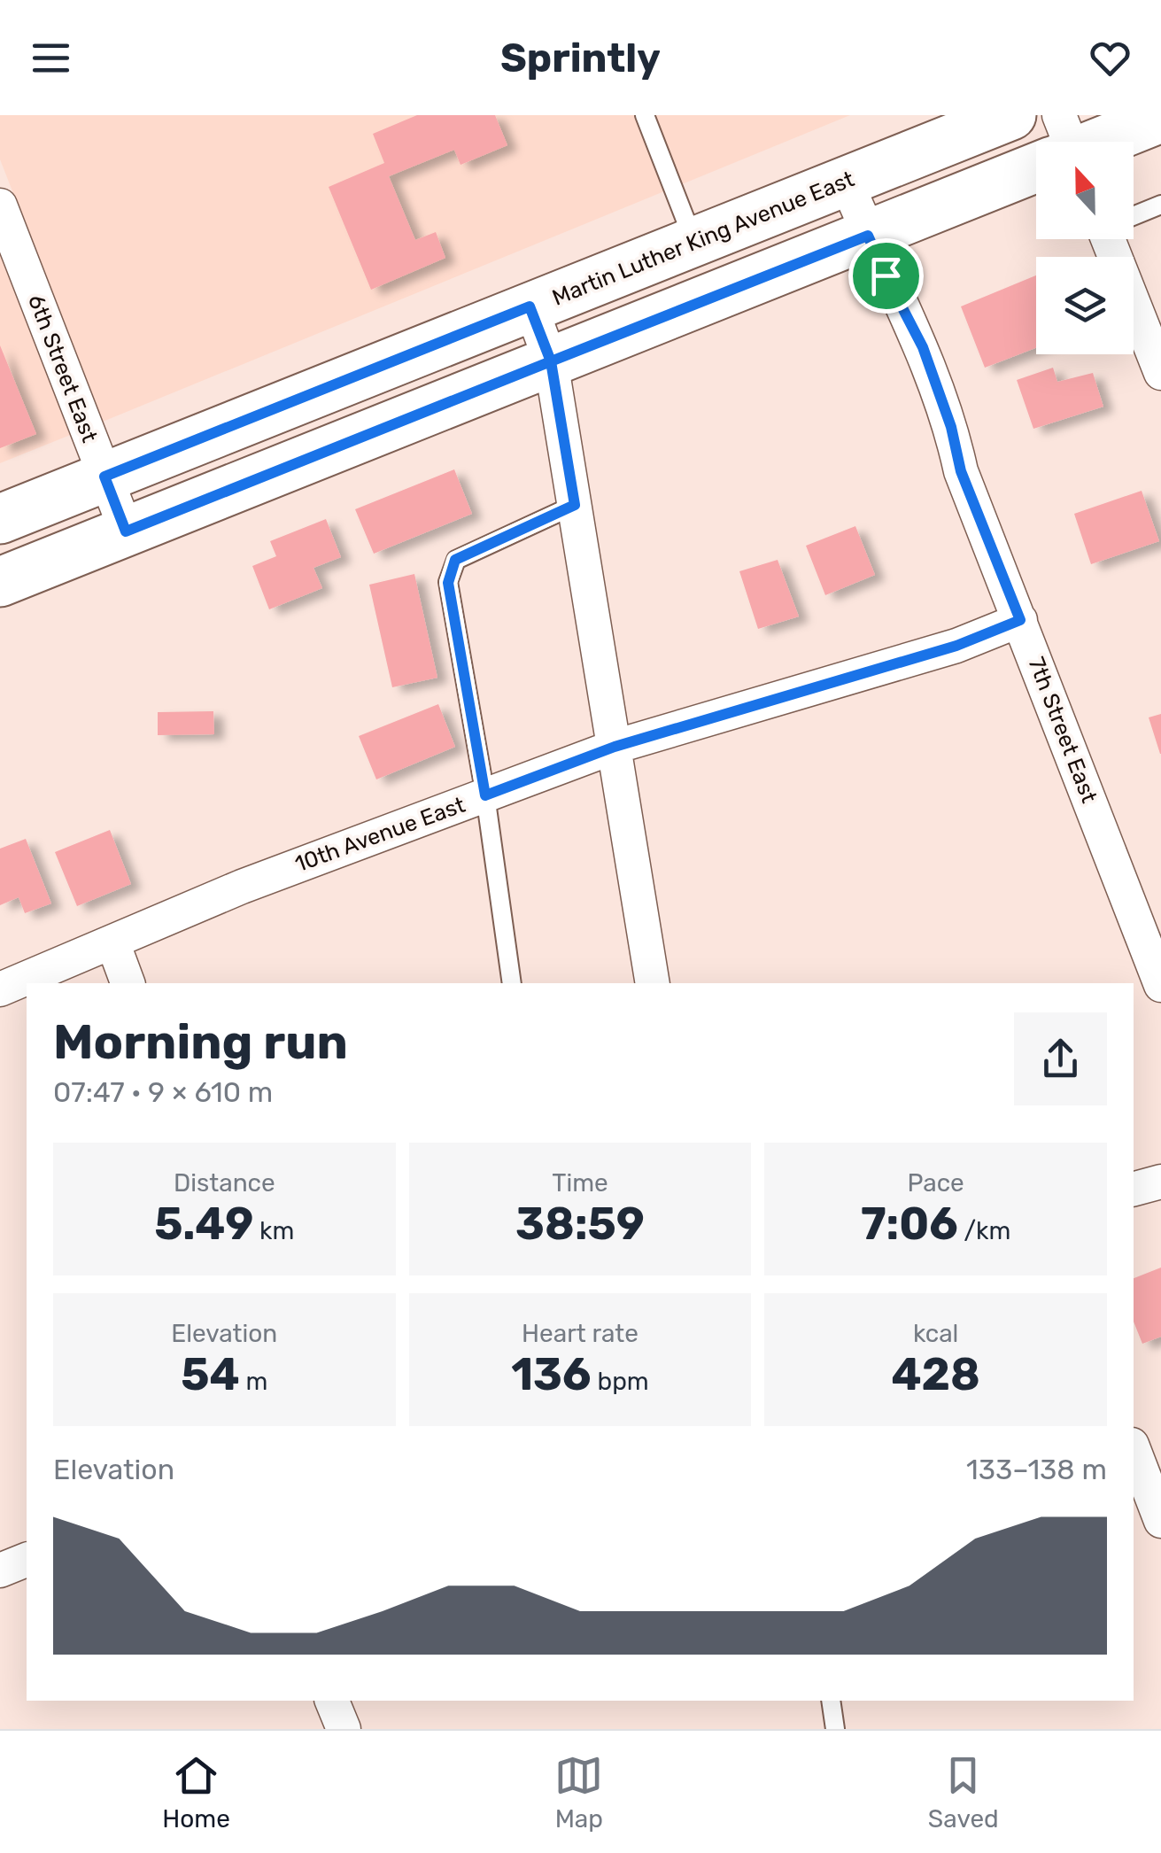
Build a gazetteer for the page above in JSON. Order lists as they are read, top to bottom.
{
  "streets": {
    "street": [
      "Martin Luther King Avenue East",
      "6th Street East",
      "7th Street East",
      "10th Avenue East"
    ]
  },
  "crossings": [
    ["Martin Luther King Avenue East", "6th Street East"],
    ["Martin Luther King Avenue East", "7th Street East"],
    ["7th Street East", "10th Avenue East"]
  ],
  "north": "top",
  "page": {
    "header": "Sprintly",
    "heading": ["Morning run", "07:47 · 9 × 610 m"],
    "stats": [
      ["Distance", "5.49 km"],
      ["Time", "38:59"],
      ["Pace", "7:06 /km"],
      ["Elevation", "54 m"],
      ["Heart rate", "136 bpm"],
      ["kcal", "428"]
    ],
    "chart": ["Elevation", "133–138 m"],
    "tabs": ["Home", "Map", "Saved"]
  }
}
